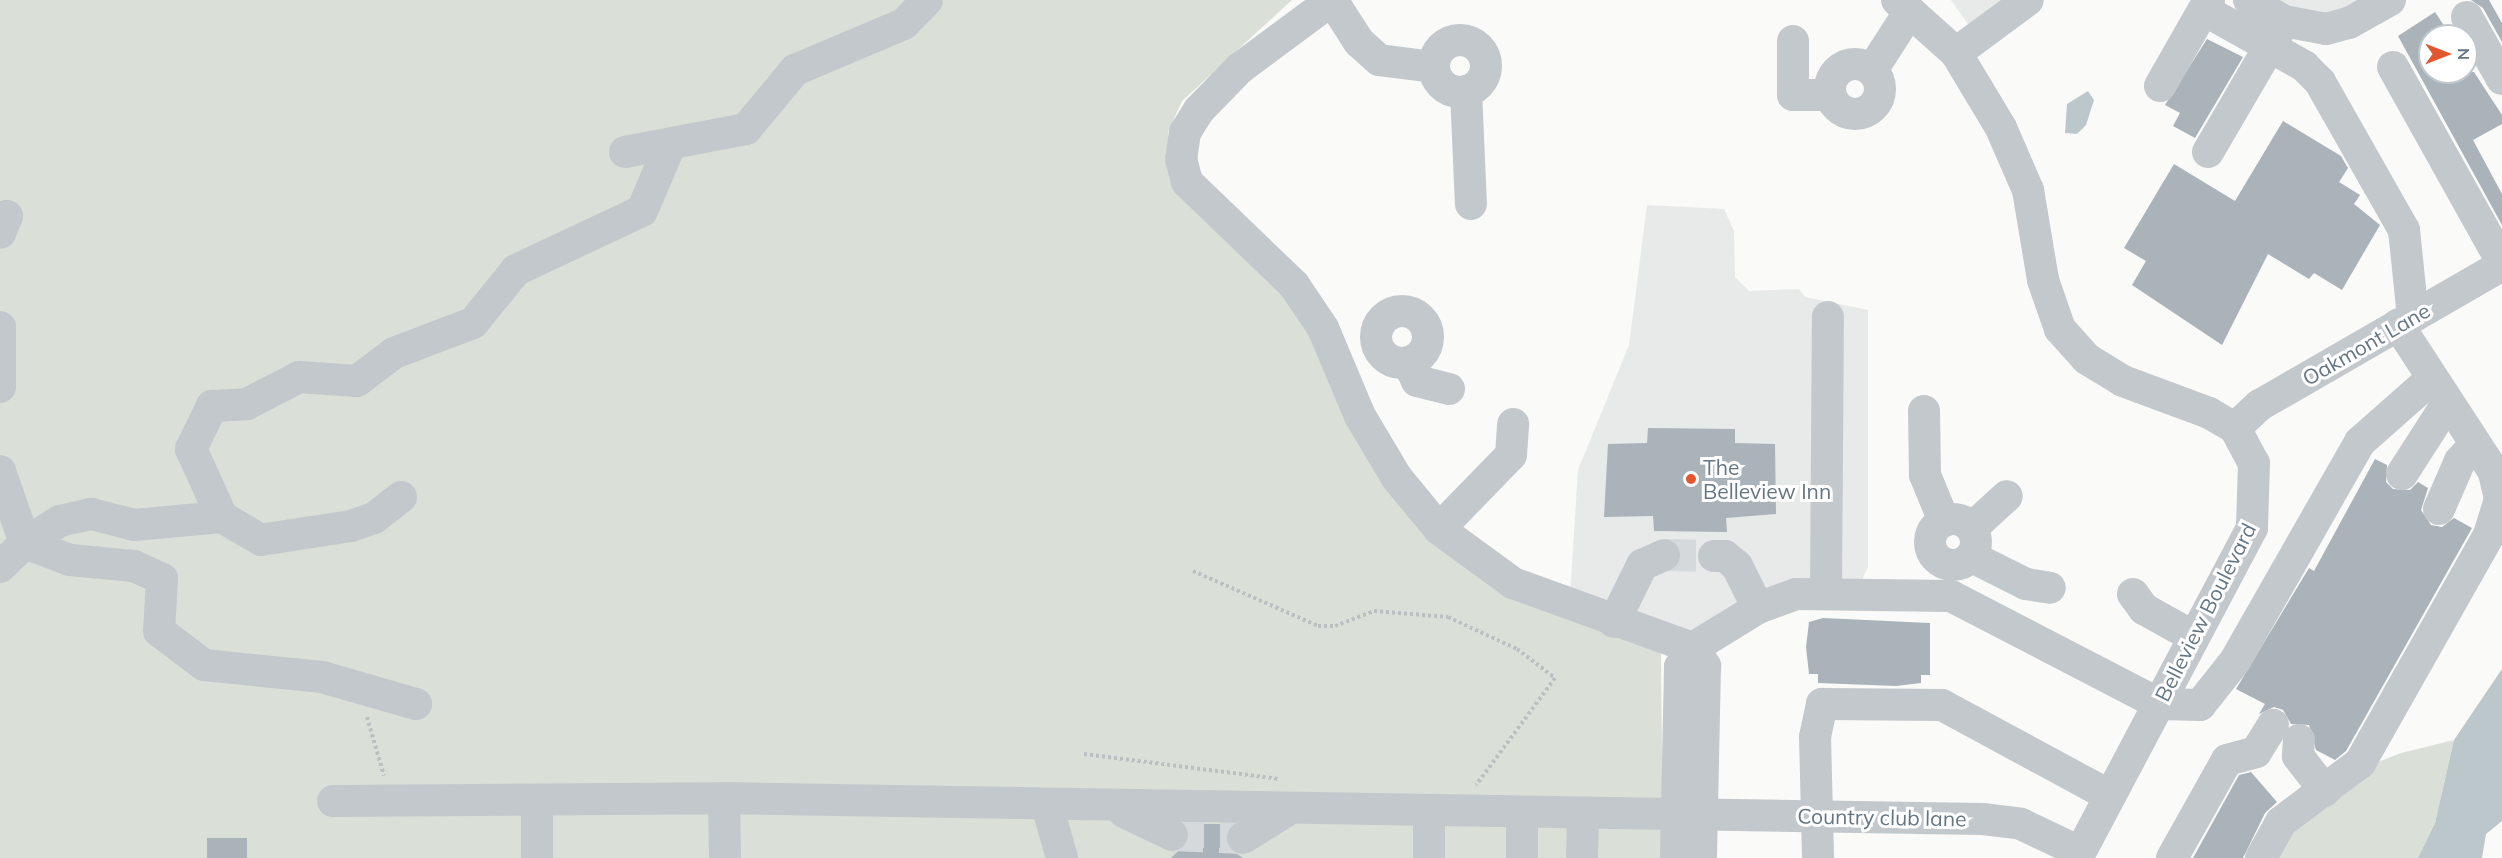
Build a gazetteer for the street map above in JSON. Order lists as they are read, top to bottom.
{
  "streets": {
    "street": ["Oakmont Lane", "Belleview Boulevard", "Country club lane"]
  },
  "crossings": [
    ["Oakmont Lane", "Belleview Boulevard"],
    ["Belleview Boulevard", "Country club lane"]
  ],
  "places": ["The Belleview Inn"],
  "north": "right"
}
